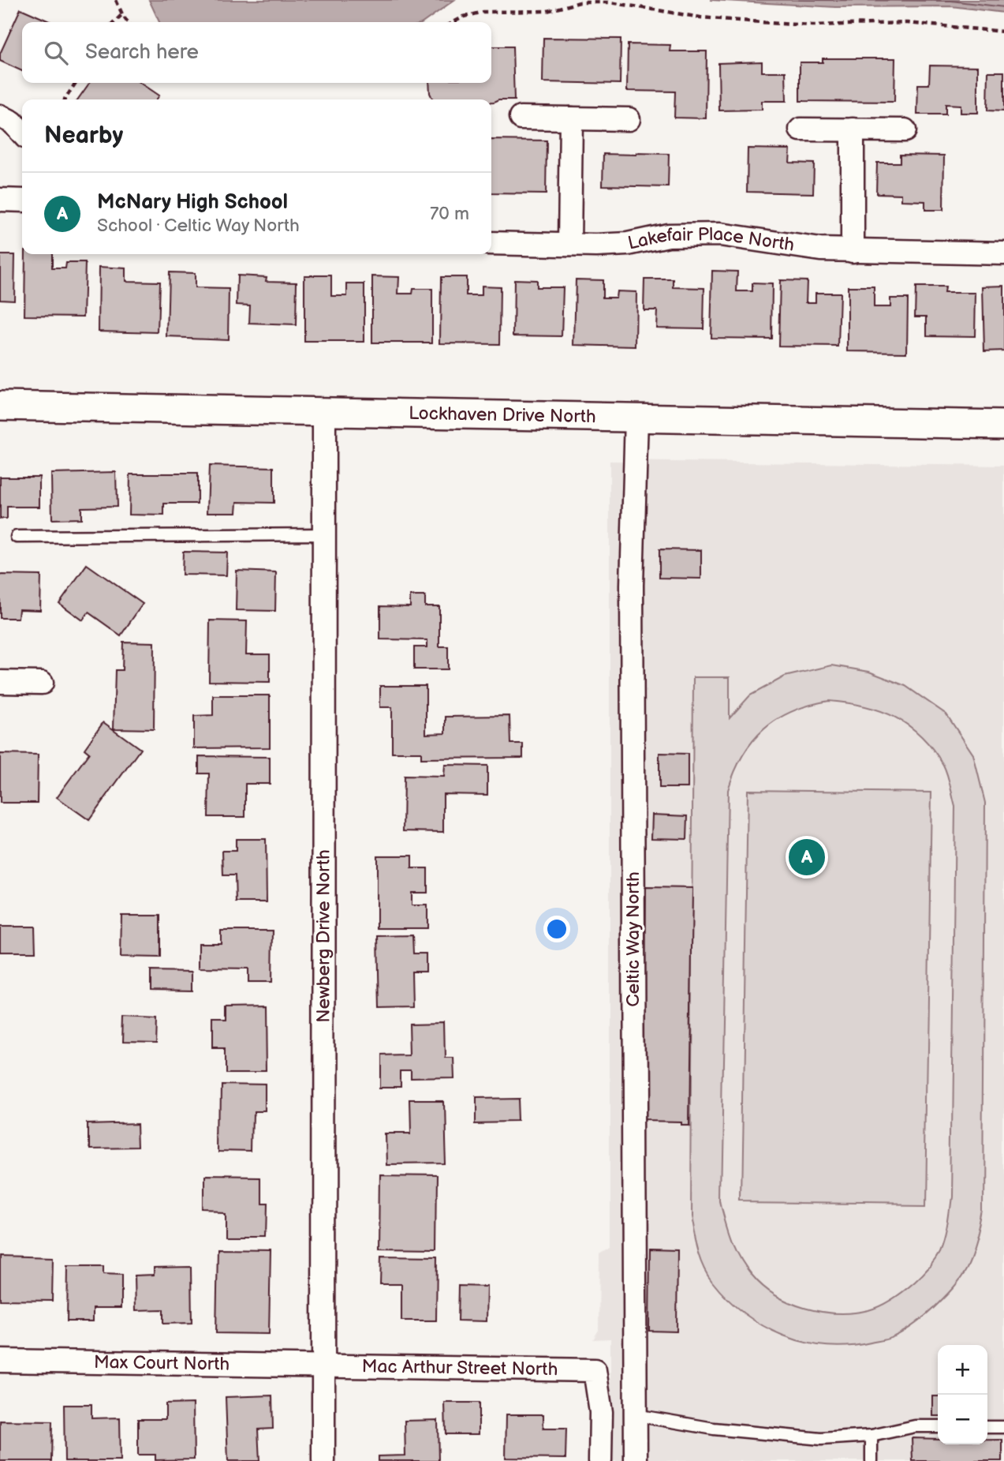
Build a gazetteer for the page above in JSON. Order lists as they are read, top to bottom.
{
  "streets": {
    "street": [
      "Lakefair Place North",
      "Lockhaven Drive North",
      "Newberg Drive North",
      "Celtic Way North",
      "Max Court North",
      "Mac Arthur Street North"
    ]
  },
  "crossings": [
    ["Lockhaven Drive North", "Newberg Drive North"],
    ["Lockhaven Drive North", "Celtic Way North"],
    ["Newberg Drive North", "Max Court North"],
    ["Newberg Drive North", "Mac Arthur Street North"],
    ["Max Court North", "Mac Arthur Street North"]
  ],
  "page": {
    "search": "Search here",
    "heading": "Nearby",
    "list": [
      {
        "mark": "A",
        "name": "McNary High School",
        "note": "School · Celtic Way North",
        "value": "70 m"
      }
    ],
    "pins": "A",
    "map_buttons": ["+", "−"]
  }
}
